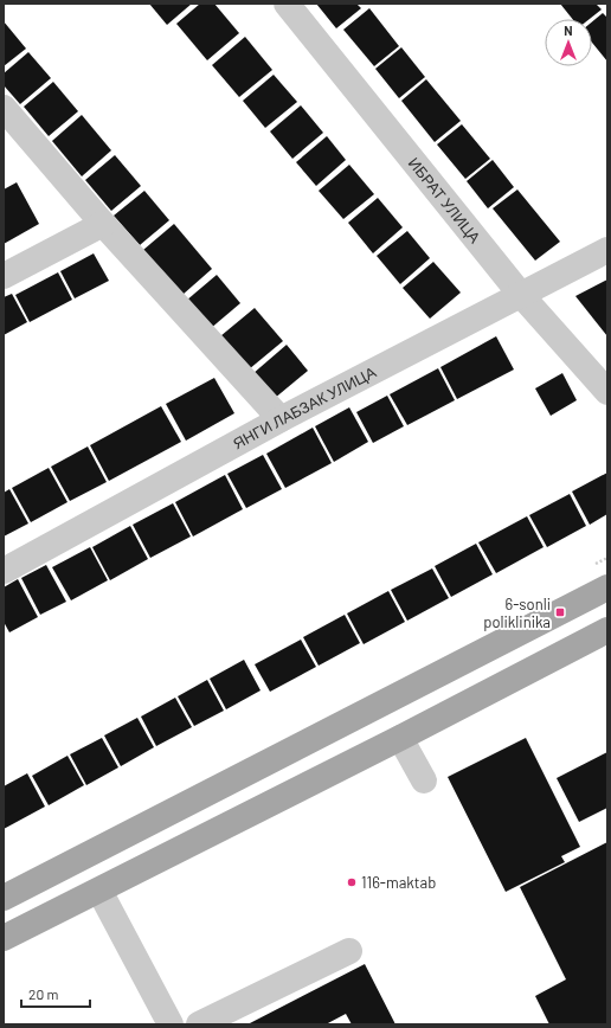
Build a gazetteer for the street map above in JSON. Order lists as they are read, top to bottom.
{
  "streets": {
    "street": ["ИБРАТ УЛИЦА", "ЯНГИ ЛАБЗАК УЛИЦА"]
  },
  "crossings": [
    ["ИБРАТ УЛИЦА", "ЯНГИ ЛАБЗАК УЛИЦА"]
  ],
  "places": {
    "transit": ["6-sonli poliklinika"],
    "other": ["116-maktab"]
  },
  "scale_bar": "20 m",
  "north": "top"
}
